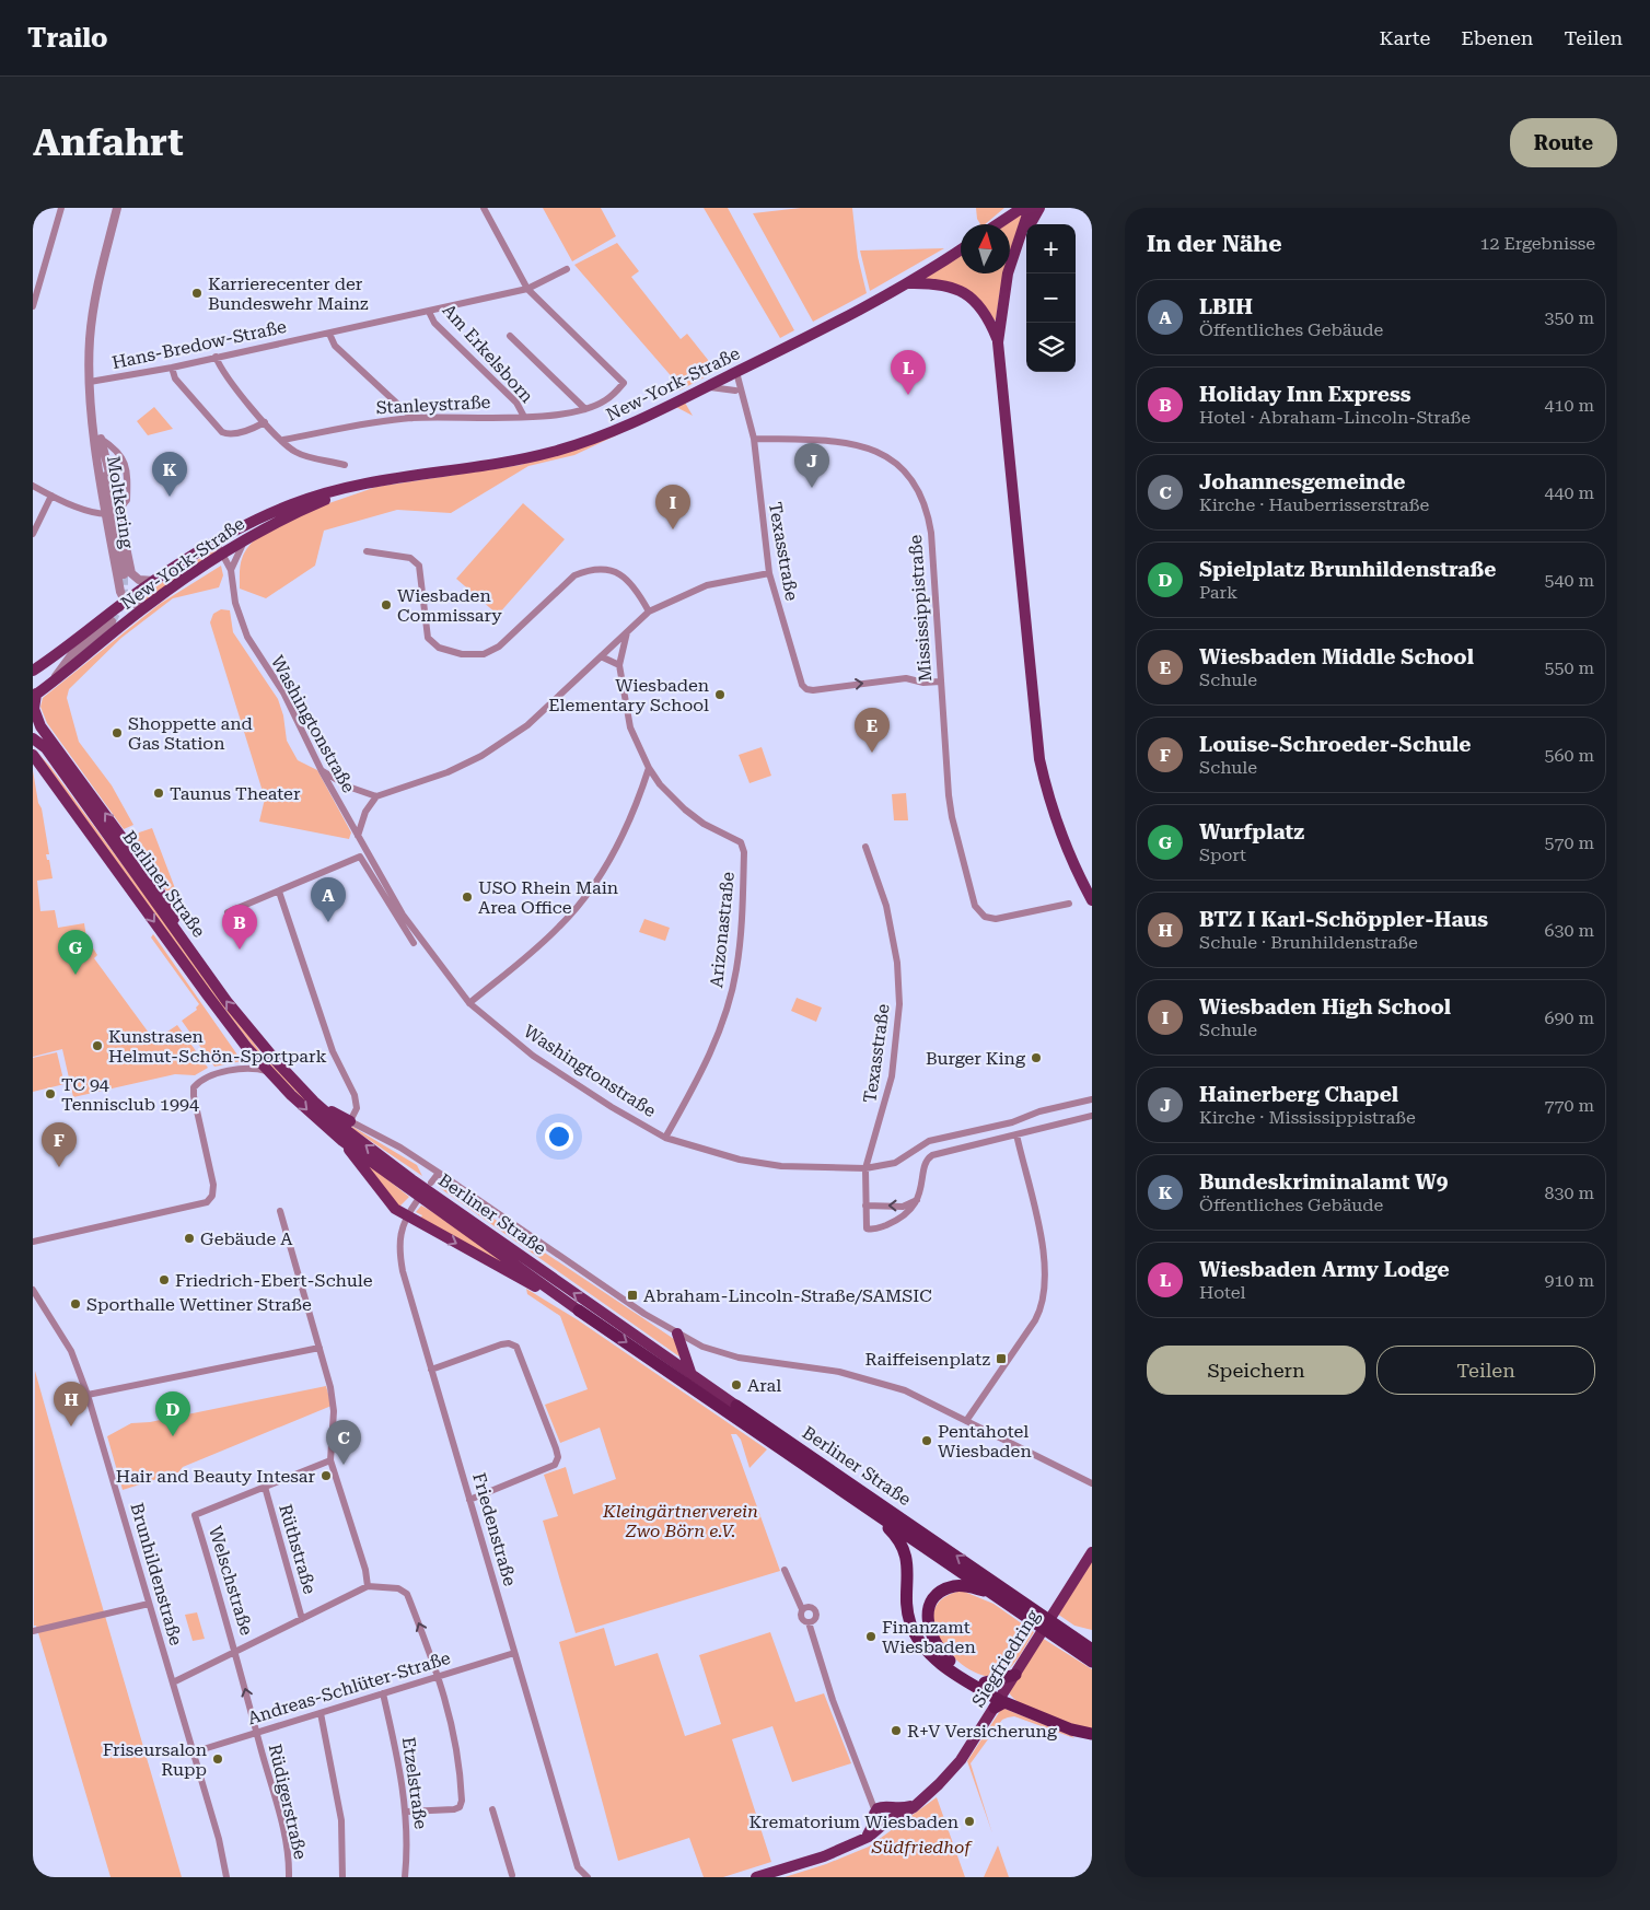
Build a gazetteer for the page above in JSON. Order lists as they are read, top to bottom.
{
  "streets": {
    "highway": ["Berliner Straße"],
    "main road": ["New-York-Straße", "Siegfriedring"],
    "street": [
      "Hans-Bredow-Straße",
      "Am Erkelsborn",
      "Stanleystraße",
      "Moltkering",
      "Texasstraße",
      "Mississippistraße",
      "Washingtonstraße",
      "Arizonastraße",
      "Friedenstraße",
      "Rüthstraße",
      "Brunhildenstraße",
      "Welschstraße",
      "Andreas-Schlüter-Straße",
      "Etzelstraße",
      "Rüdigerstraße"
    ]
  },
  "crossings": [
    ["Hans-Bredow-Straße", "Am Erkelsborn"],
    ["Hans-Bredow-Straße", "Stanleystraße"],
    ["Hans-Bredow-Straße", "Moltkering"],
    ["Am Erkelsborn", "Stanleystraße"],
    ["New-York-Straße", "Moltkering"],
    ["New-York-Straße", "Washingtonstraße"],
    ["Texasstraße", "Mississippistraße"],
    ["Texasstraße", "Washingtonstraße"],
    ["Washingtonstraße", "Arizonastraße"],
    ["Friedenstraße", "Andreas-Schlüter-Straße"],
    ["Rüthstraße", "Welschstraße"],
    ["Brunhildenstraße", "Andreas-Schlüter-Straße"],
    ["Welschstraße", "Andreas-Schlüter-Straße"],
    ["Welschstraße", "Rüdigerstraße"],
    ["Andreas-Schlüter-Straße", "Etzelstraße"],
    ["Andreas-Schlüter-Straße", "Rüdigerstraße"]
  ],
  "parks": ["Kleingärtnerverein Zwo Börn e.V.", "Südfriedhof"],
  "places": {
    "other": [
      "Karrierecenter der Bundeswehr Mainz",
      "Wiesbaden Commissary",
      "Wiesbaden Elementary School",
      "Shoppette and Gas Station",
      "Taunus Theater",
      "USO Rhein Main Area Office",
      "Kunstrasen Helmut-Schön-Sportpark",
      "Burger King",
      "TC 94 Tennisclub 1994",
      "Gebäude A",
      "Friedrich-Ebert-Schule",
      "Sporthalle Wettiner Straße",
      "Aral",
      "Pentahotel Wiesbaden",
      "Hair and Beauty Intesar",
      "Finanzamt Wiesbaden",
      "R+V Versicherung",
      "Friseursalon Rupp",
      "Krematorium Wiesbaden"
    ],
    "transit": ["Abraham-Lincoln-Straße/SAMSIC", "Raiffeisenplatz"]
  },
  "north": "top",
  "page": {
    "header": "Trailo",
    "nav": ["Karte", "Ebenen", "Teilen"],
    "buttons": [
      "Route",
      ["Speichern", "Teilen"]
    ],
    "title": "Anfahrt",
    "heading": ["In der Nähe", "12 Ergebnisse"],
    "map_buttons": ["+", "−"],
    "list": [
      {
        "mark": "A",
        "name": "LBIH",
        "note": "Öffentliches Gebäude",
        "value": "350 m"
      },
      {
        "mark": "B",
        "name": "Holiday Inn Express",
        "note": "Hotel · Abraham-Lincoln-Straße",
        "value": "410 m"
      },
      {
        "mark": "C",
        "name": "Johannesgemeinde",
        "note": "Kirche · Hauberrisserstraße",
        "value": "440 m"
      },
      {
        "mark": "D",
        "name": "Spielplatz Brunhildenstraße",
        "note": "Park",
        "value": "540 m"
      },
      {
        "mark": "E",
        "name": "Wiesbaden Middle School",
        "note": "Schule",
        "value": "550 m"
      },
      {
        "mark": "F",
        "name": "Louise-Schroeder-Schule",
        "note": "Schule",
        "value": "560 m"
      },
      {
        "mark": "G",
        "name": "Wurfplatz",
        "note": "Sport",
        "value": "570 m"
      },
      {
        "mark": "H",
        "name": "BTZ I Karl-Schöppler-Haus",
        "note": "Schule · Brunhildenstraße",
        "value": "630 m"
      },
      {
        "mark": "I",
        "name": "Wiesbaden High School",
        "note": "Schule",
        "value": "690 m"
      },
      {
        "mark": "J",
        "name": "Hainerberg Chapel",
        "note": "Kirche · Mississippistraße",
        "value": "770 m"
      },
      {
        "mark": "K",
        "name": "Bundeskriminalamt W9",
        "note": "Öffentliches Gebäude",
        "value": "830 m"
      },
      {
        "mark": "L",
        "name": "Wiesbaden Army Lodge",
        "note": "Hotel",
        "value": "910 m"
      }
    ],
    "pins": [
      "L",
      "J",
      "K",
      "I",
      "E",
      "A",
      "B",
      "G",
      "F",
      "H",
      "D",
      "C"
    ]
  }
}
